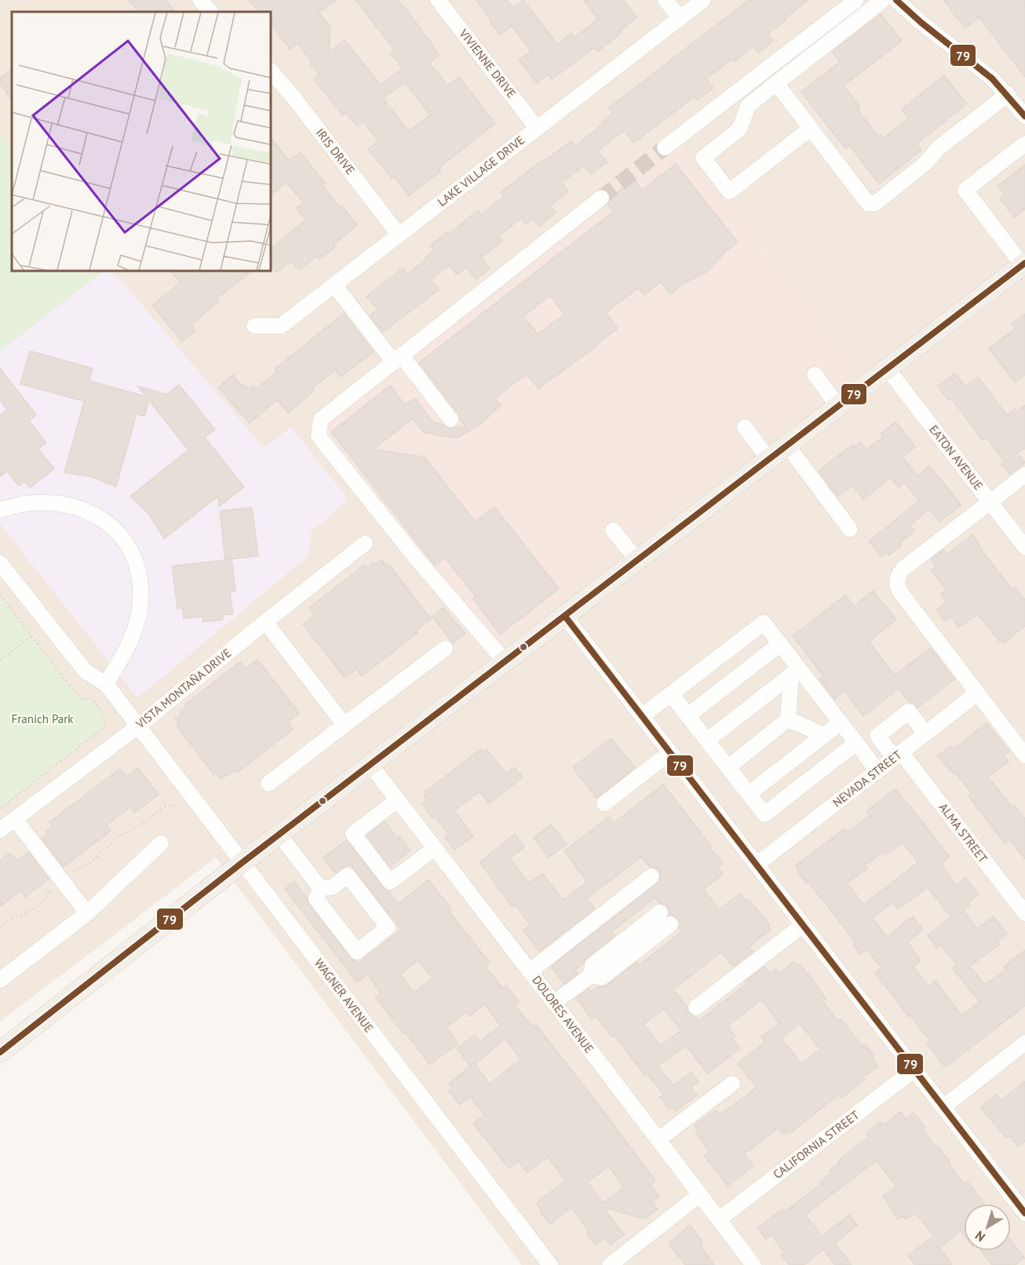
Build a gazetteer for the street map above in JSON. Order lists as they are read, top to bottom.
{
  "streets": {
    "street": [
      "VIVIENNE DRIVE",
      "IRIS DRIVE",
      "LAKE VILLAGE DRIVE",
      "EATON AVENUE",
      "VISTA MONTAÑA DRIVE",
      "NEVADA STREET",
      "ALMA STREET",
      "WAGNER AVENUE",
      "DOLORES AVENUE",
      "CALIFORNIA STREET"
    ]
  },
  "crossings": [
    ["VIVIENNE DRIVE", "LAKE VILLAGE DRIVE"],
    ["IRIS DRIVE", "LAKE VILLAGE DRIVE"],
    ["VISTA MONTAÑA DRIVE", "WAGNER AVENUE"],
    ["NEVADA STREET", "ALMA STREET"],
    ["DOLORES AVENUE", "CALIFORNIA STREET"]
  ],
  "parks": ["Franich Park"],
  "lines": ["transit line 79"],
  "north": "bottom left"
}
